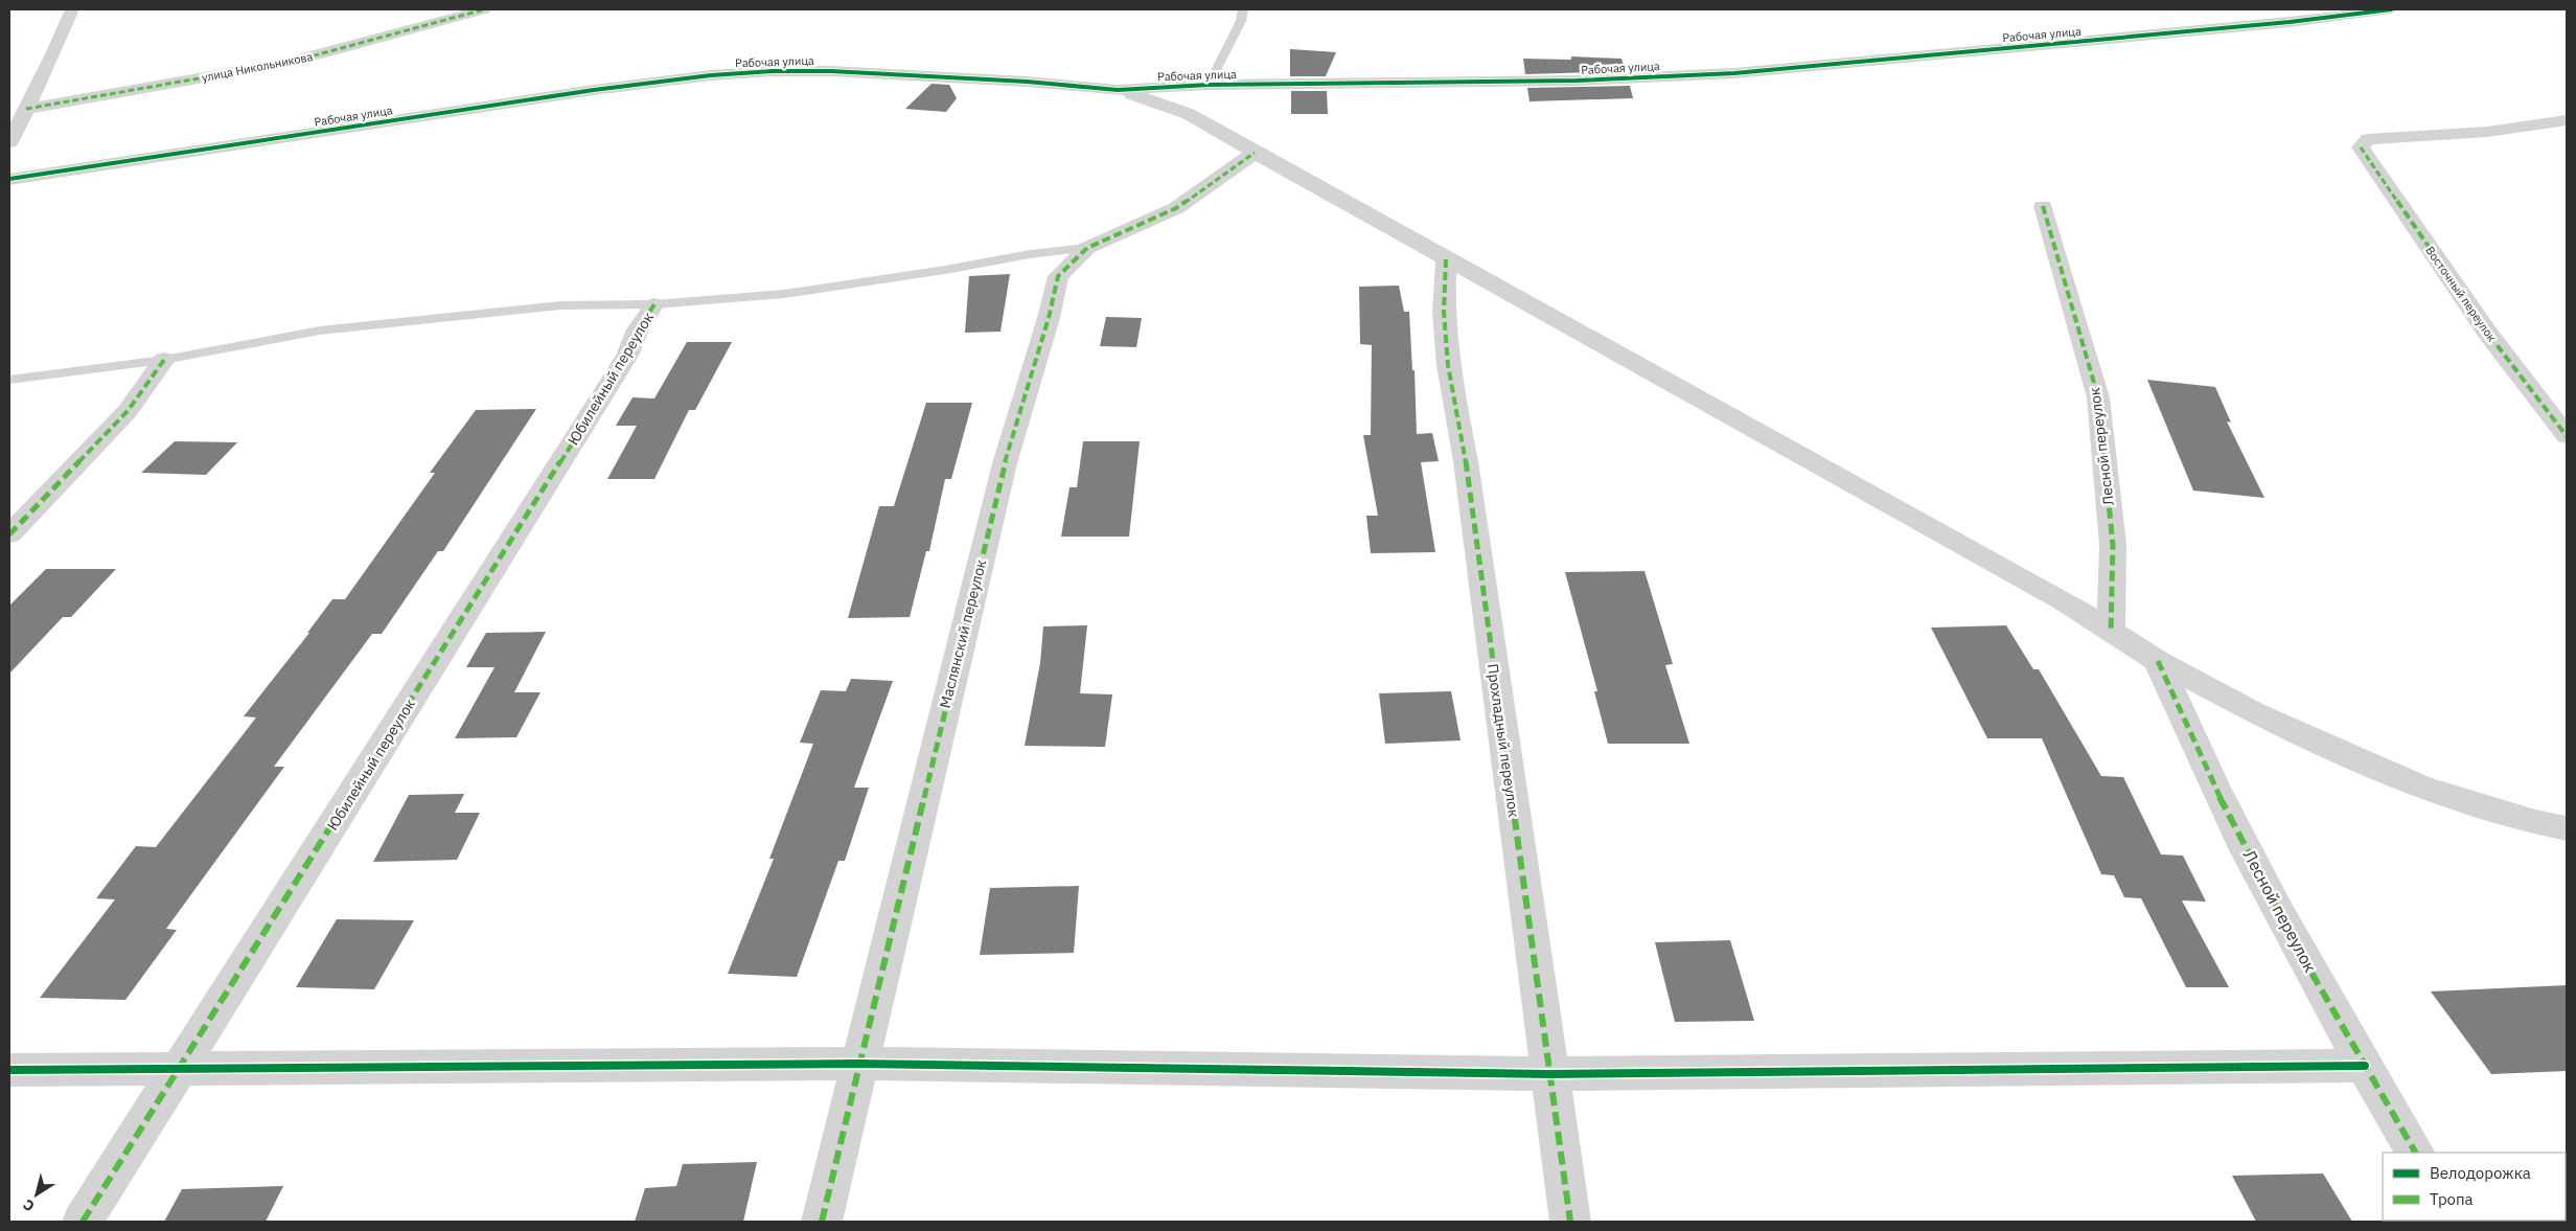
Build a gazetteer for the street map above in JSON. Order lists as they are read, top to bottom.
{
  "streets": {
    "street": [
      "Рабочая улица",
      "улица Никольникова",
      "Восточный переулок",
      "Юбилейный переулок",
      "Лесной переулок",
      "Маслянский переулок",
      "Прохладный переулок"
    ]
  },
  "legend": ["Велодорожка", "Тропа"],
  "north": "bottom left"
}
